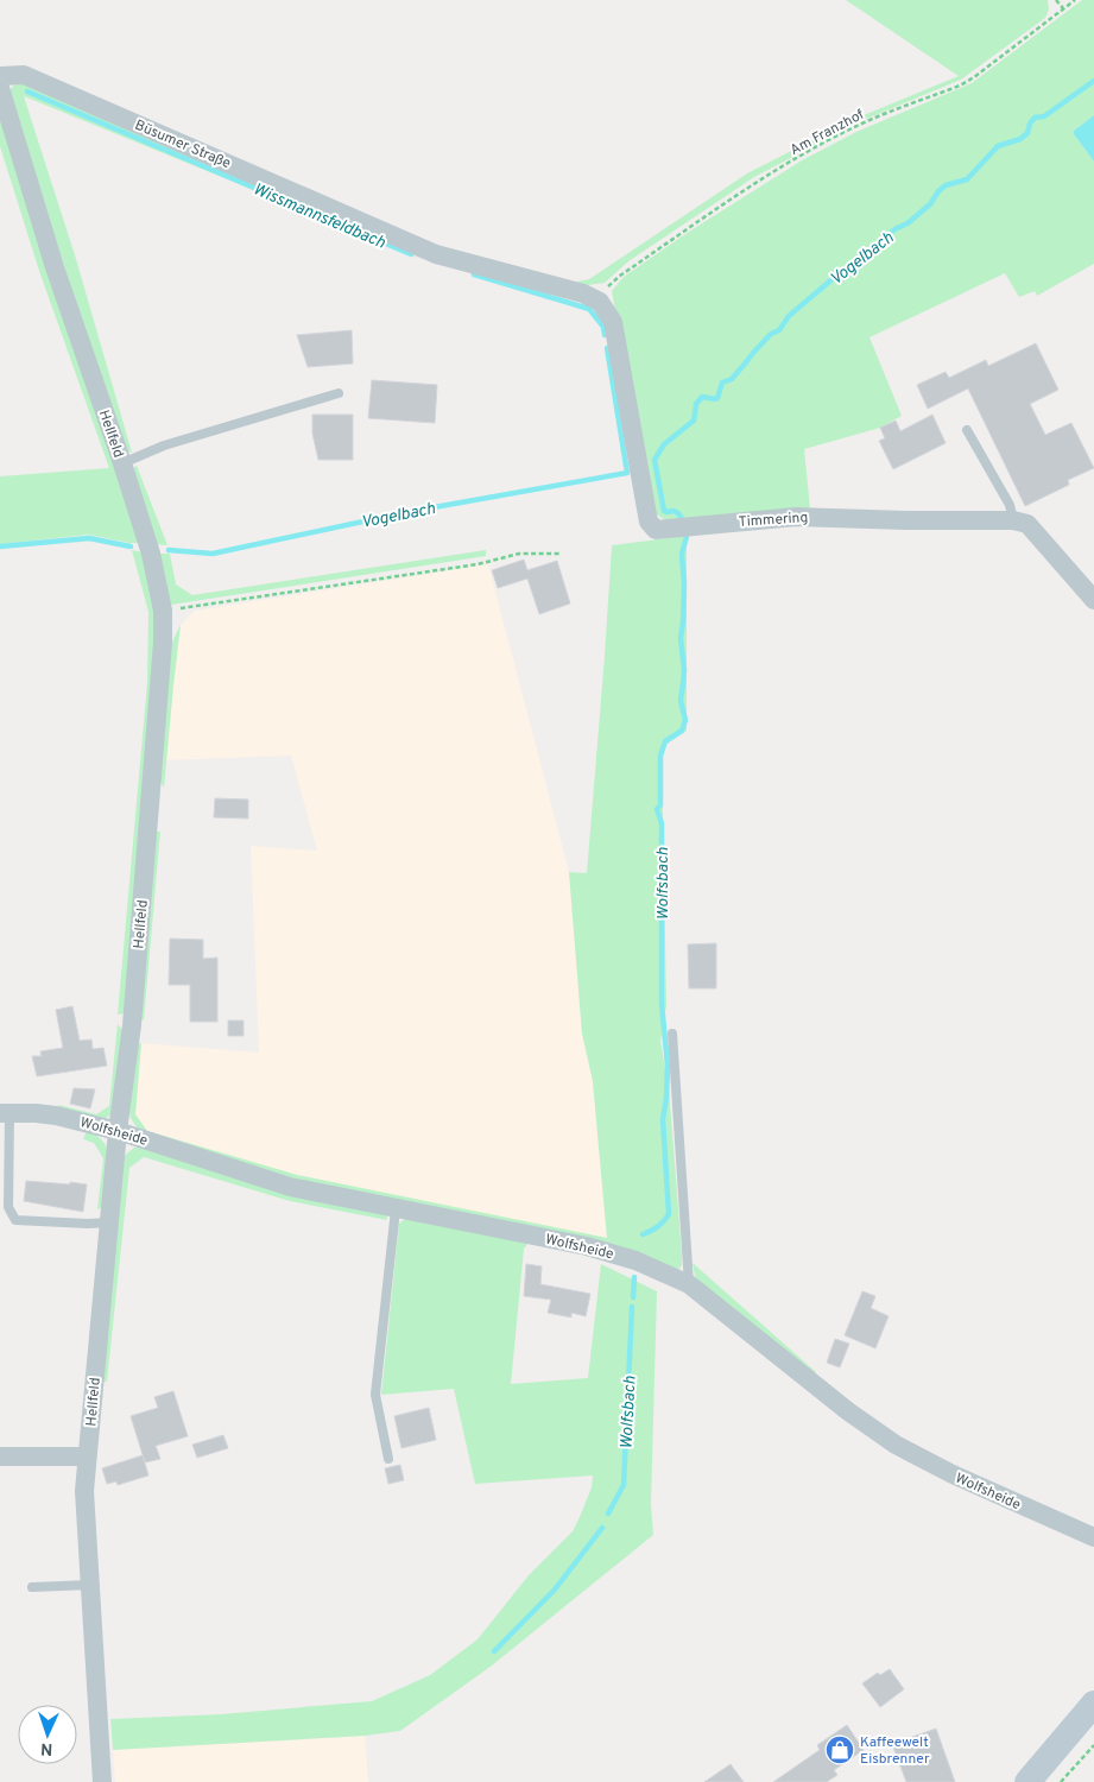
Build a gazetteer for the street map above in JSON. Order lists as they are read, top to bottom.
{
  "streets": {
    "street": [
      "Büsumer Straße",
      "Hellfeld",
      "Timmering",
      "Wolfsheide"
    ],
    "path": ["Am Franzhof"]
  },
  "crossings": [
    ["Am Franzhof", "Büsumer Straße"],
    ["Am Franzhof", "Timmering"],
    ["Büsumer Straße", "Timmering"],
    ["Hellfeld", "Wolfsheide"]
  ],
  "water": ["Wissmannsfeldbach", "Vogelbach", "Wolfsbach"],
  "places": {
    "shop": ["Kaffeewelt Eisbrenner"]
  },
  "north": "bottom"
}
